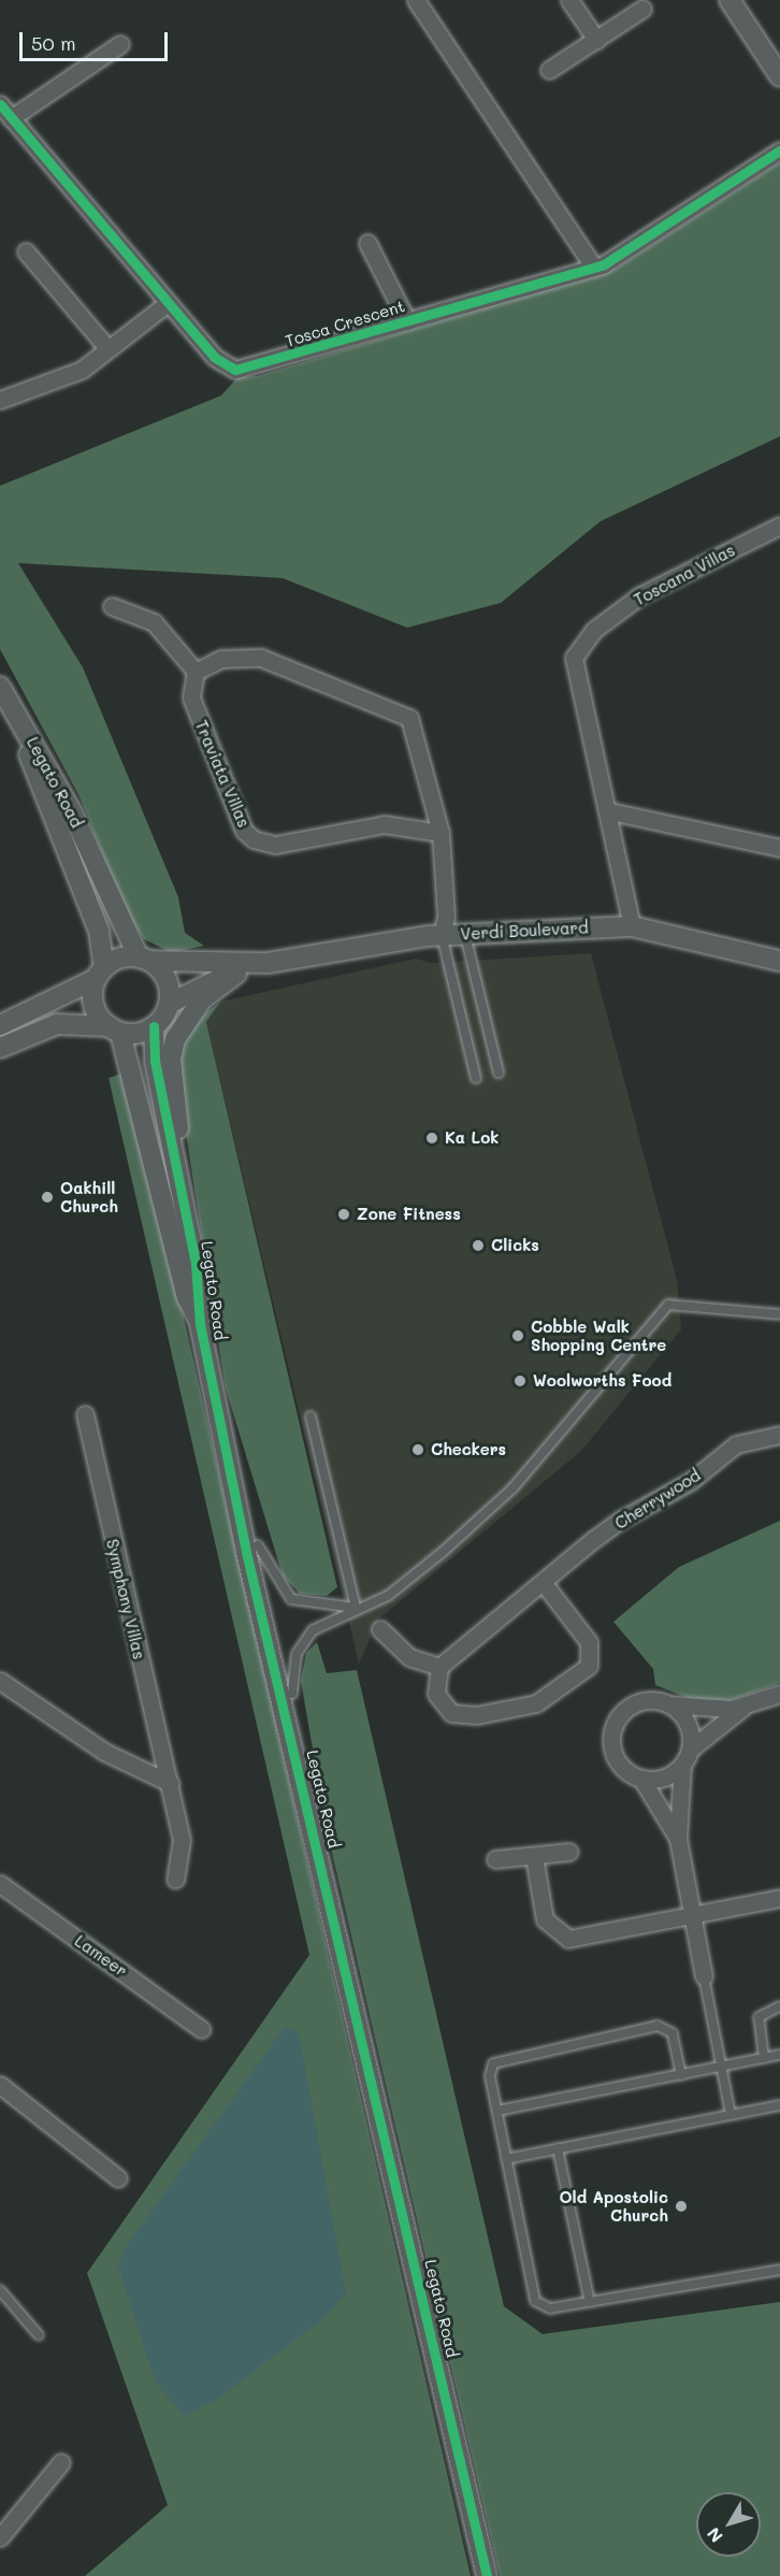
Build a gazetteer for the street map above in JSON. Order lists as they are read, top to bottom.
{
  "streets": {
    "street": [
      "Tosca Crescent",
      "Toscana Villas",
      "Traviata Villas",
      "Legato Road",
      "Verdi Boulevard",
      "Cherrywood",
      "Symphony Villas",
      "Lameer"
    ]
  },
  "crossings": [
    ["Toscana Villas", "Verdi Boulevard"],
    ["Legato Road", "Verdi Boulevard"]
  ],
  "places": [
    "Ka Lok",
    "Oakhill Church",
    "Zone Fitness",
    "Clicks",
    "Cobble Walk Shopping Centre",
    "Woolworths Food",
    "Checkers",
    "Old Apostolic Church"
  ],
  "scale_bar": "50 m",
  "north": "bottom left"
}
